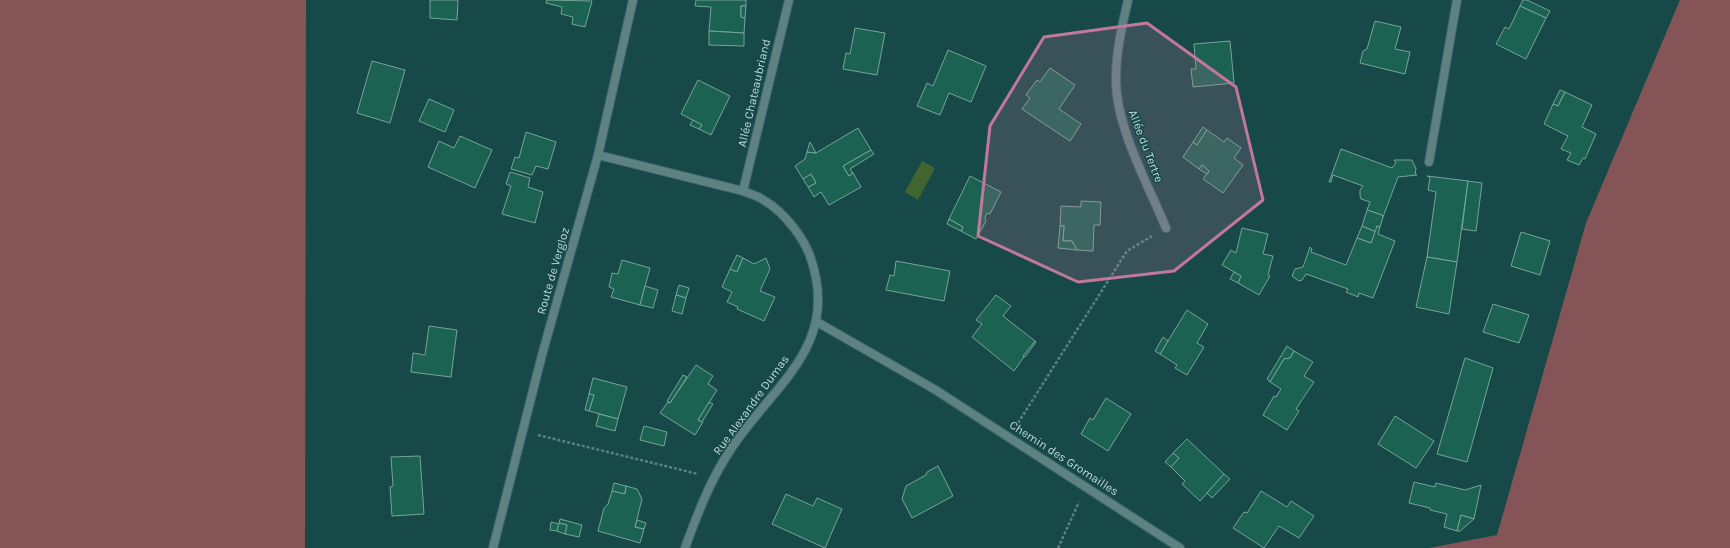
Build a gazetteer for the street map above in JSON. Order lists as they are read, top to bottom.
{
  "streets": {
    "street": [
      "Allée Chateaubriand",
      "Allée du Tertre",
      "Route de Vergloz",
      "Rue Alexandre Dumas",
      "Chemin des Gromailles"
    ]
  },
  "crossings": [
    ["Allée Chateaubriand", "Rue Alexandre Dumas"],
    ["Route de Vergloz", "Rue Alexandre Dumas"],
    ["Rue Alexandre Dumas", "Chemin des Gromailles"]
  ]
}
